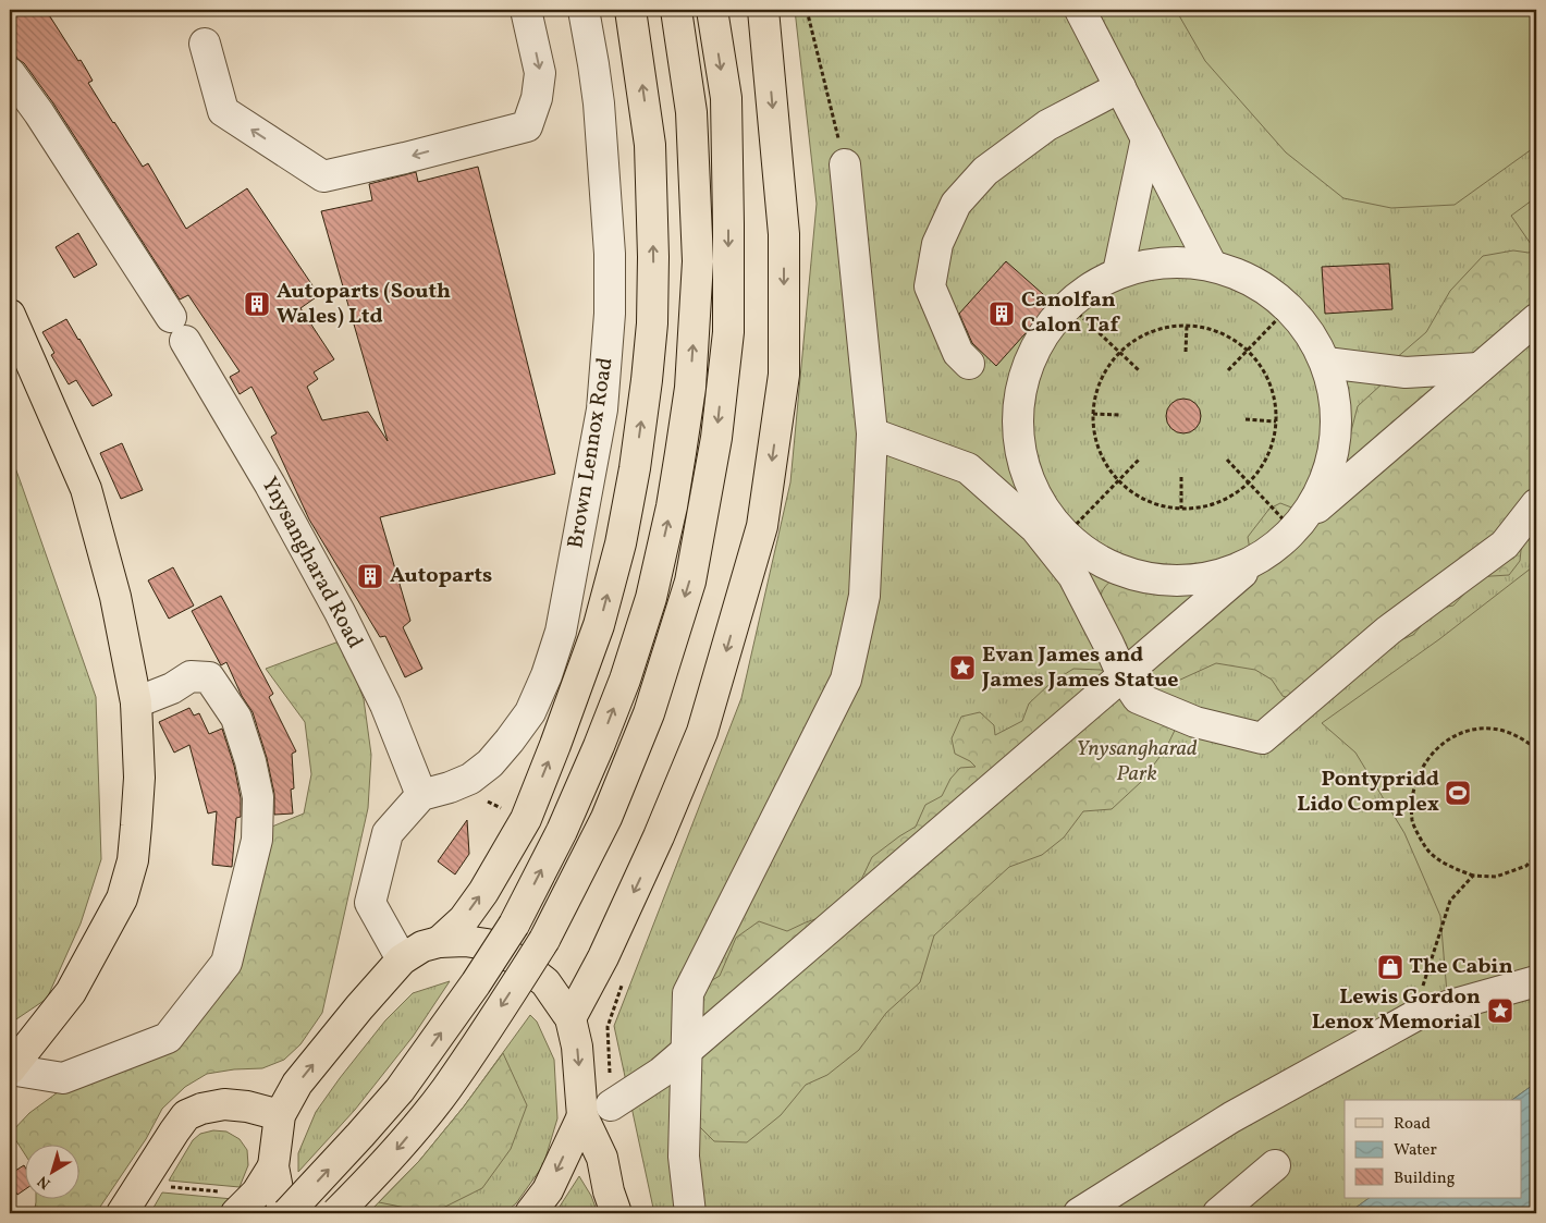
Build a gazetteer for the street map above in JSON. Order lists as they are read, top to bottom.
{
  "streets": {
    "street": ["Brown Lennox Road", "Ynysangharad Road"]
  },
  "crossings": [
    ["Brown Lennox Road", "Ynysangharad Road"]
  ],
  "parks": ["Ynysangharad Park"],
  "places": {
    "building": ["Autoparts (South Wales) Ltd", "Canolfan Calon Taf", "Autoparts"],
    "place": ["Evan James and James James Statue", "Lewis Gordon Lenox Memorial"],
    "sports": ["Pontypridd Lido Complex"],
    "shop": ["The Cabin"]
  },
  "legend": ["Road", "Water", "Building"],
  "north": "bottom left"
}
